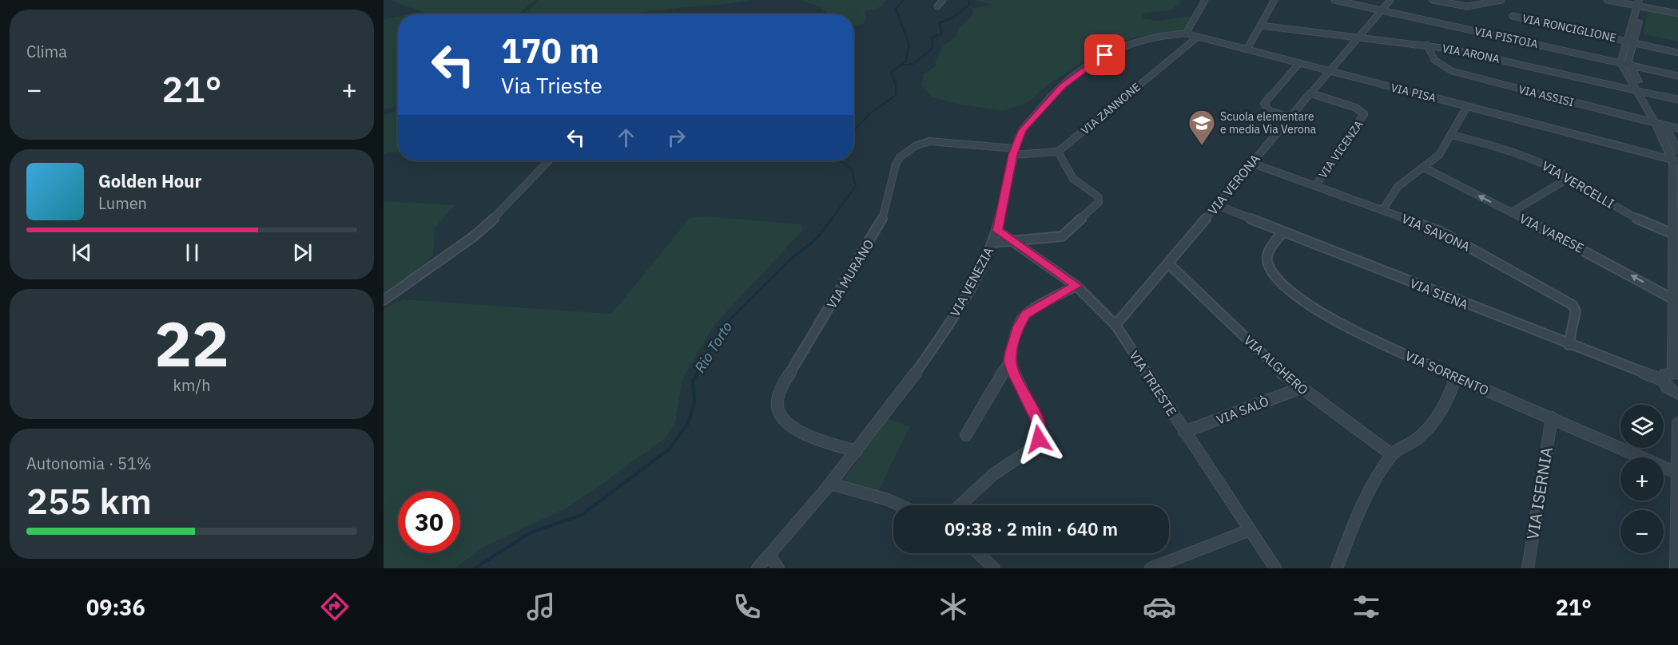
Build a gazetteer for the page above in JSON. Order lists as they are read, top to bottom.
{
  "streets": {
    "street": [
      "VIA RONCIGLIONE",
      "VIA PISTOIA",
      "VIA ARONA",
      "VIA PISA",
      "VIA ASSISI",
      "VIA ZANNONE",
      "VIA VICENZA",
      "VIA VERONA",
      "VIA VERCELLI",
      "VIA SAVONA",
      "VIA VARESE",
      "VIA MURANO",
      "VIA VENEZIA",
      "VIA SIENA",
      "VIA ALGHERO",
      "VIA SORRENTO",
      "VIA TRIESTE",
      "VIA SALÒ",
      "VIA ISERNIA"
    ]
  },
  "crossings": [
    ["VIA PISTOIA", "VIA VERONA"],
    ["VIA ARONA", "VIA ASSISI"],
    ["VIA ARONA", "VIA VERONA"],
    ["VIA PISA", "VIA ZANNONE"],
    ["VIA PISA", "VIA VERONA"],
    ["VIA PISA", "VIA VENEZIA"],
    ["VIA VICENZA", "VIA VERONA"],
    ["VIA VICENZA", "VIA SAVONA"],
    ["VIA VERONA", "VIA SAVONA"],
    ["VIA VERONA", "VIA SIENA"],
    ["VIA VERONA", "VIA ALGHERO"],
    ["VIA VERONA", "VIA TRIESTE"],
    ["VIA SAVONA", "VIA SIENA"],
    ["VIA MURANO", "VIA VENEZIA"],
    ["VIA VENEZIA", "VIA TRIESTE"],
    ["VIA SIENA", "VIA SORRENTO"],
    ["VIA ALGHERO", "VIA SALÒ"],
    ["VIA SORRENTO", "VIA ISERNIA"],
    ["VIA TRIESTE", "VIA SALÒ"]
  ],
  "one_way": ["VIA VARESE"],
  "water": ["Rio Torto"],
  "places": {
    "school or university": ["Scuola elementare e media Via Verona"]
  },
  "page": {
    "tile": [
      "Clima",
      ["22", "km/h"],
      ["Autonomia · 51%", "255 km"]
    ],
    "turn": ["170 m", "Via Trieste"],
    "heat": ["−", "21°", "+"],
    "song": ["Golden Hour", "Lumen"],
    "map_buttons": ["+", "−"],
    "limit": "30",
    "trip": "09:38 · 2 min · 640 m",
    "tabs": ["09:36", "21°"]
  }
}
